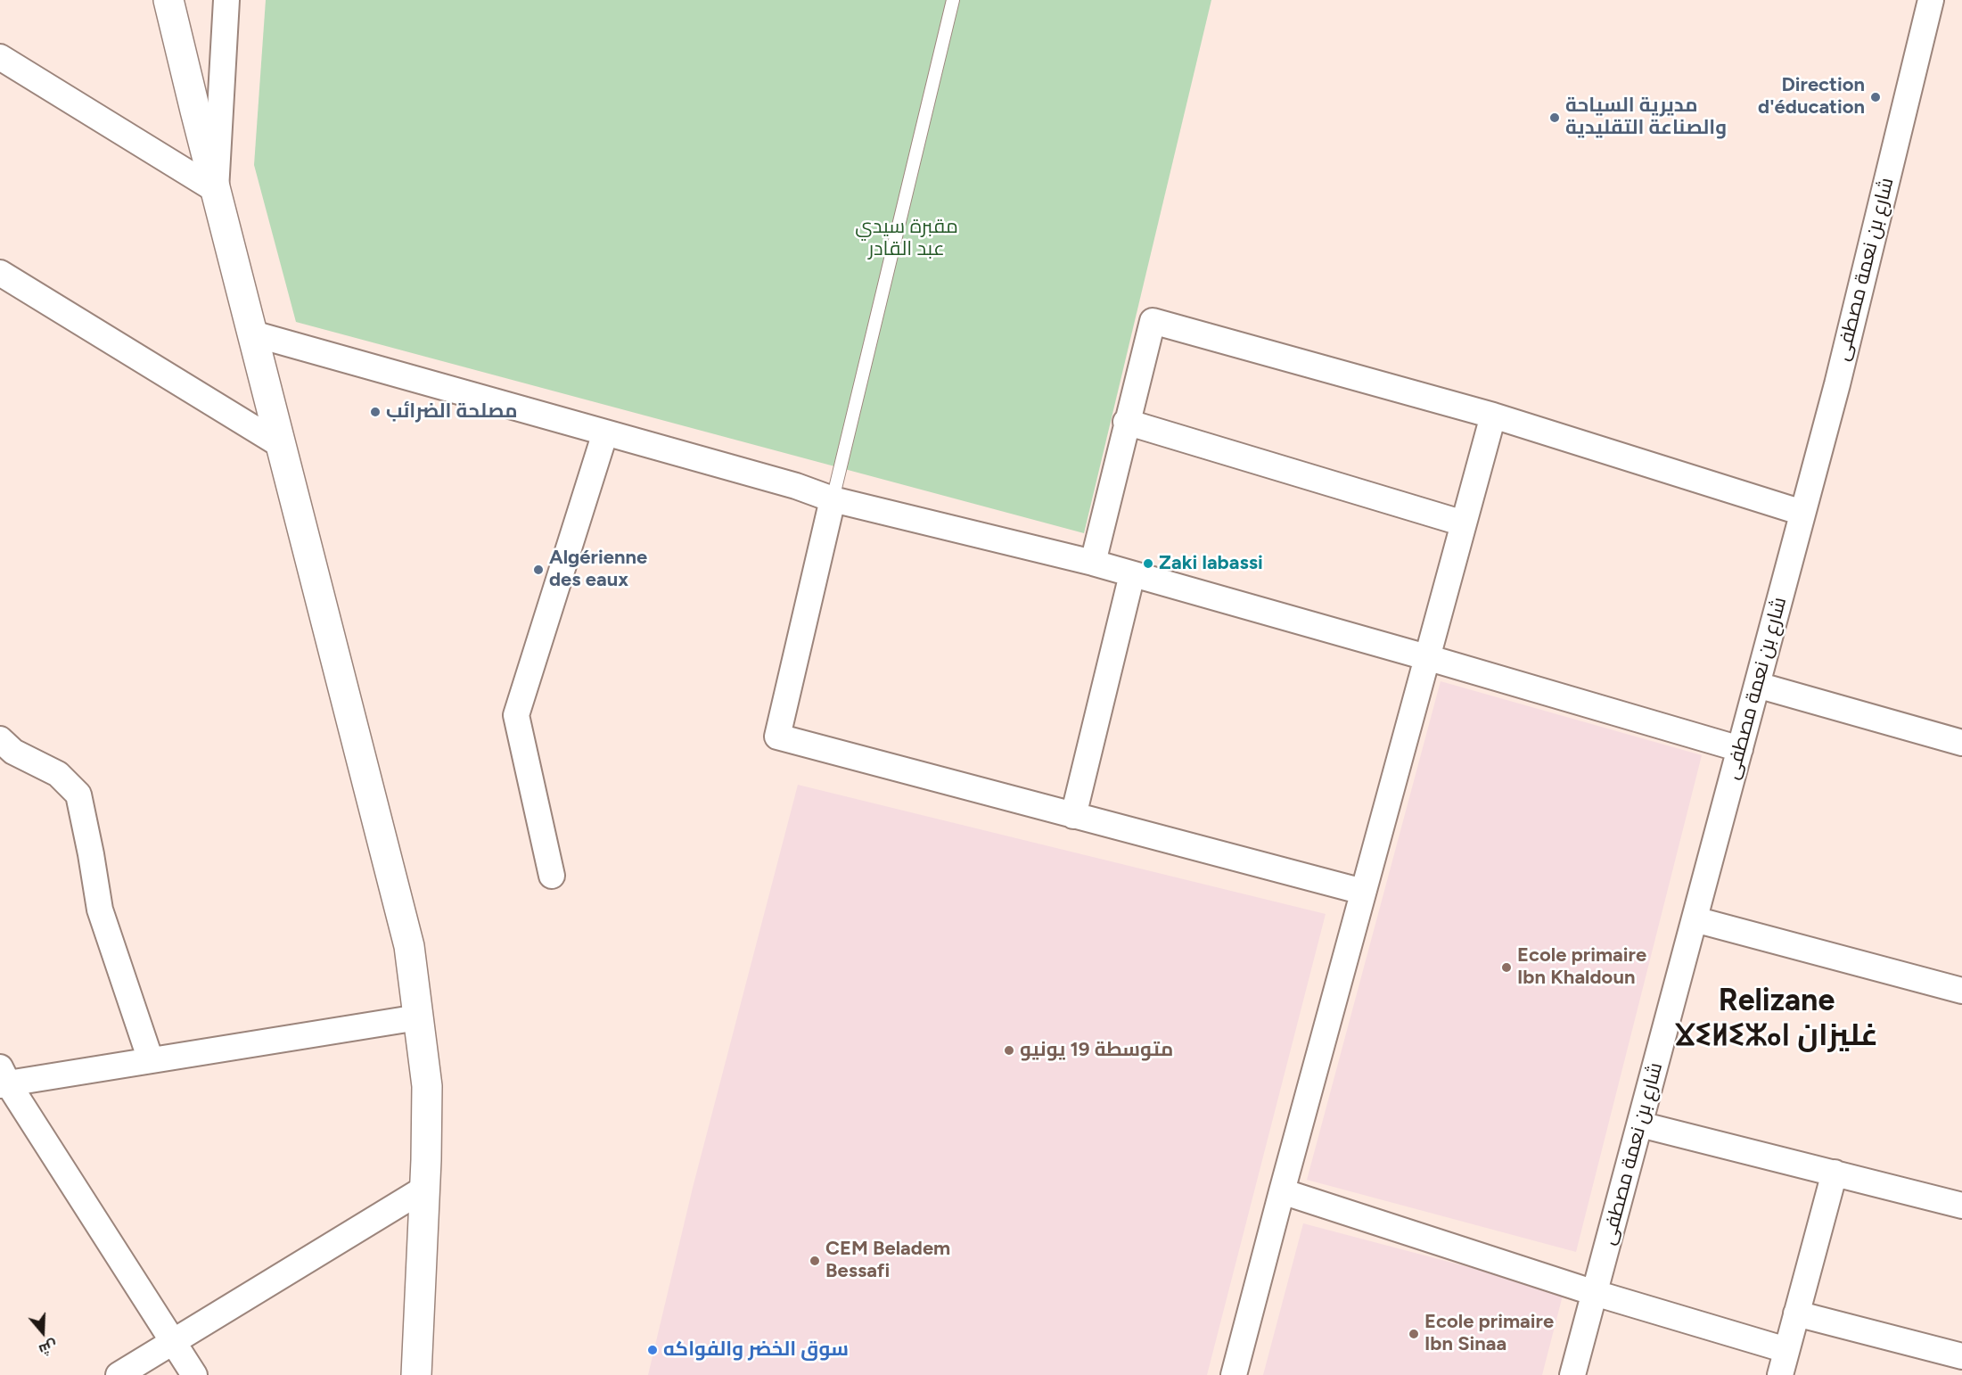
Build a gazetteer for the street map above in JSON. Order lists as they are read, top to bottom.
{
  "streets": {
    "street": ["شارع بن نعمة مصطفى"]
  },
  "districts": ["Relizane ⴴⵉⵍⵉⵣⴰⵏ غليزان"],
  "parks": ["مقبرة سيدي عبد القادر"],
  "places": [
    "Direction d'éducation",
    "مديرية السياحة والصناعة التقليدية",
    "مصلحة الضرائب",
    "Zaki labassi",
    "Algérienne des eaux",
    "Ecole primaire Ibn Khaldoun",
    "متوسطة 19 يونيو",
    "CEM Beladem Bessafi",
    "Ecole primaire Ibn Sinaa",
    "سوق الخضر والفواكه"
  ],
  "north": "bottom"
}
